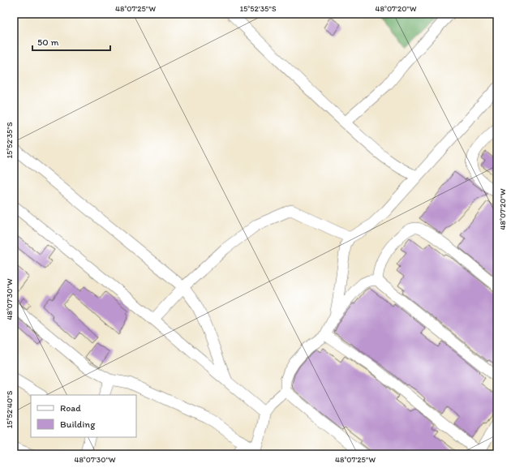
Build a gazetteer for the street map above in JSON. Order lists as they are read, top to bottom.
{
  "legend": ["Road", "Building"],
  "scale_bar": "50 m",
  "coordinates": [
    "48°07'25\"W",
    "15°52'35\"S",
    "48°07'20\"W",
    "48°07'30\"W",
    "15°52'40\"S"
  ]
}
